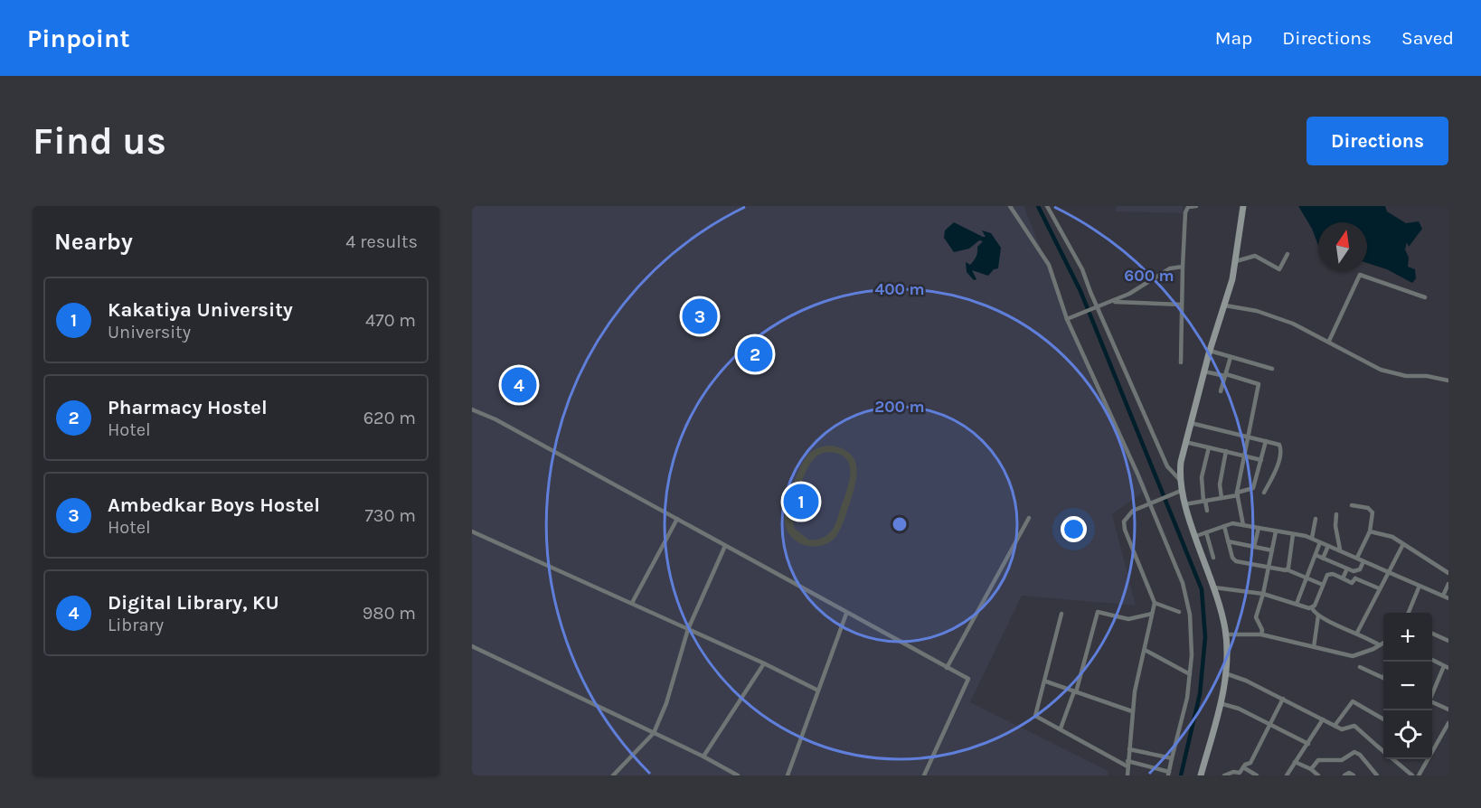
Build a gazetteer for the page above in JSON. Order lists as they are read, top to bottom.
{
  "north": "top",
  "page": {
    "header": "Pinpoint",
    "nav": ["Map", "Directions", "Saved"],
    "buttons": "Directions",
    "title": "Find us",
    "heading": ["Nearby", "4 results"],
    "list": [
      {
        "mark": "1",
        "name": "Kakatiya University",
        "note": "University",
        "value": "470 m"
      },
      {
        "mark": "2",
        "name": "Pharmacy Hostel",
        "note": "Hotel",
        "value": "620 m"
      },
      {
        "mark": "3",
        "name": "Ambedkar Boys Hostel",
        "note": "Hotel",
        "value": "730 m"
      },
      {
        "mark": "4",
        "name": "Digital Library, KU",
        "note": "Library",
        "value": "980 m"
      }
    ],
    "pins": [
      "3",
      "2",
      "4",
      "1"
    ],
    "map_buttons": ["+", "−"]
  },
  "rings": ["600 m", "400 m", "200 m"]
}
